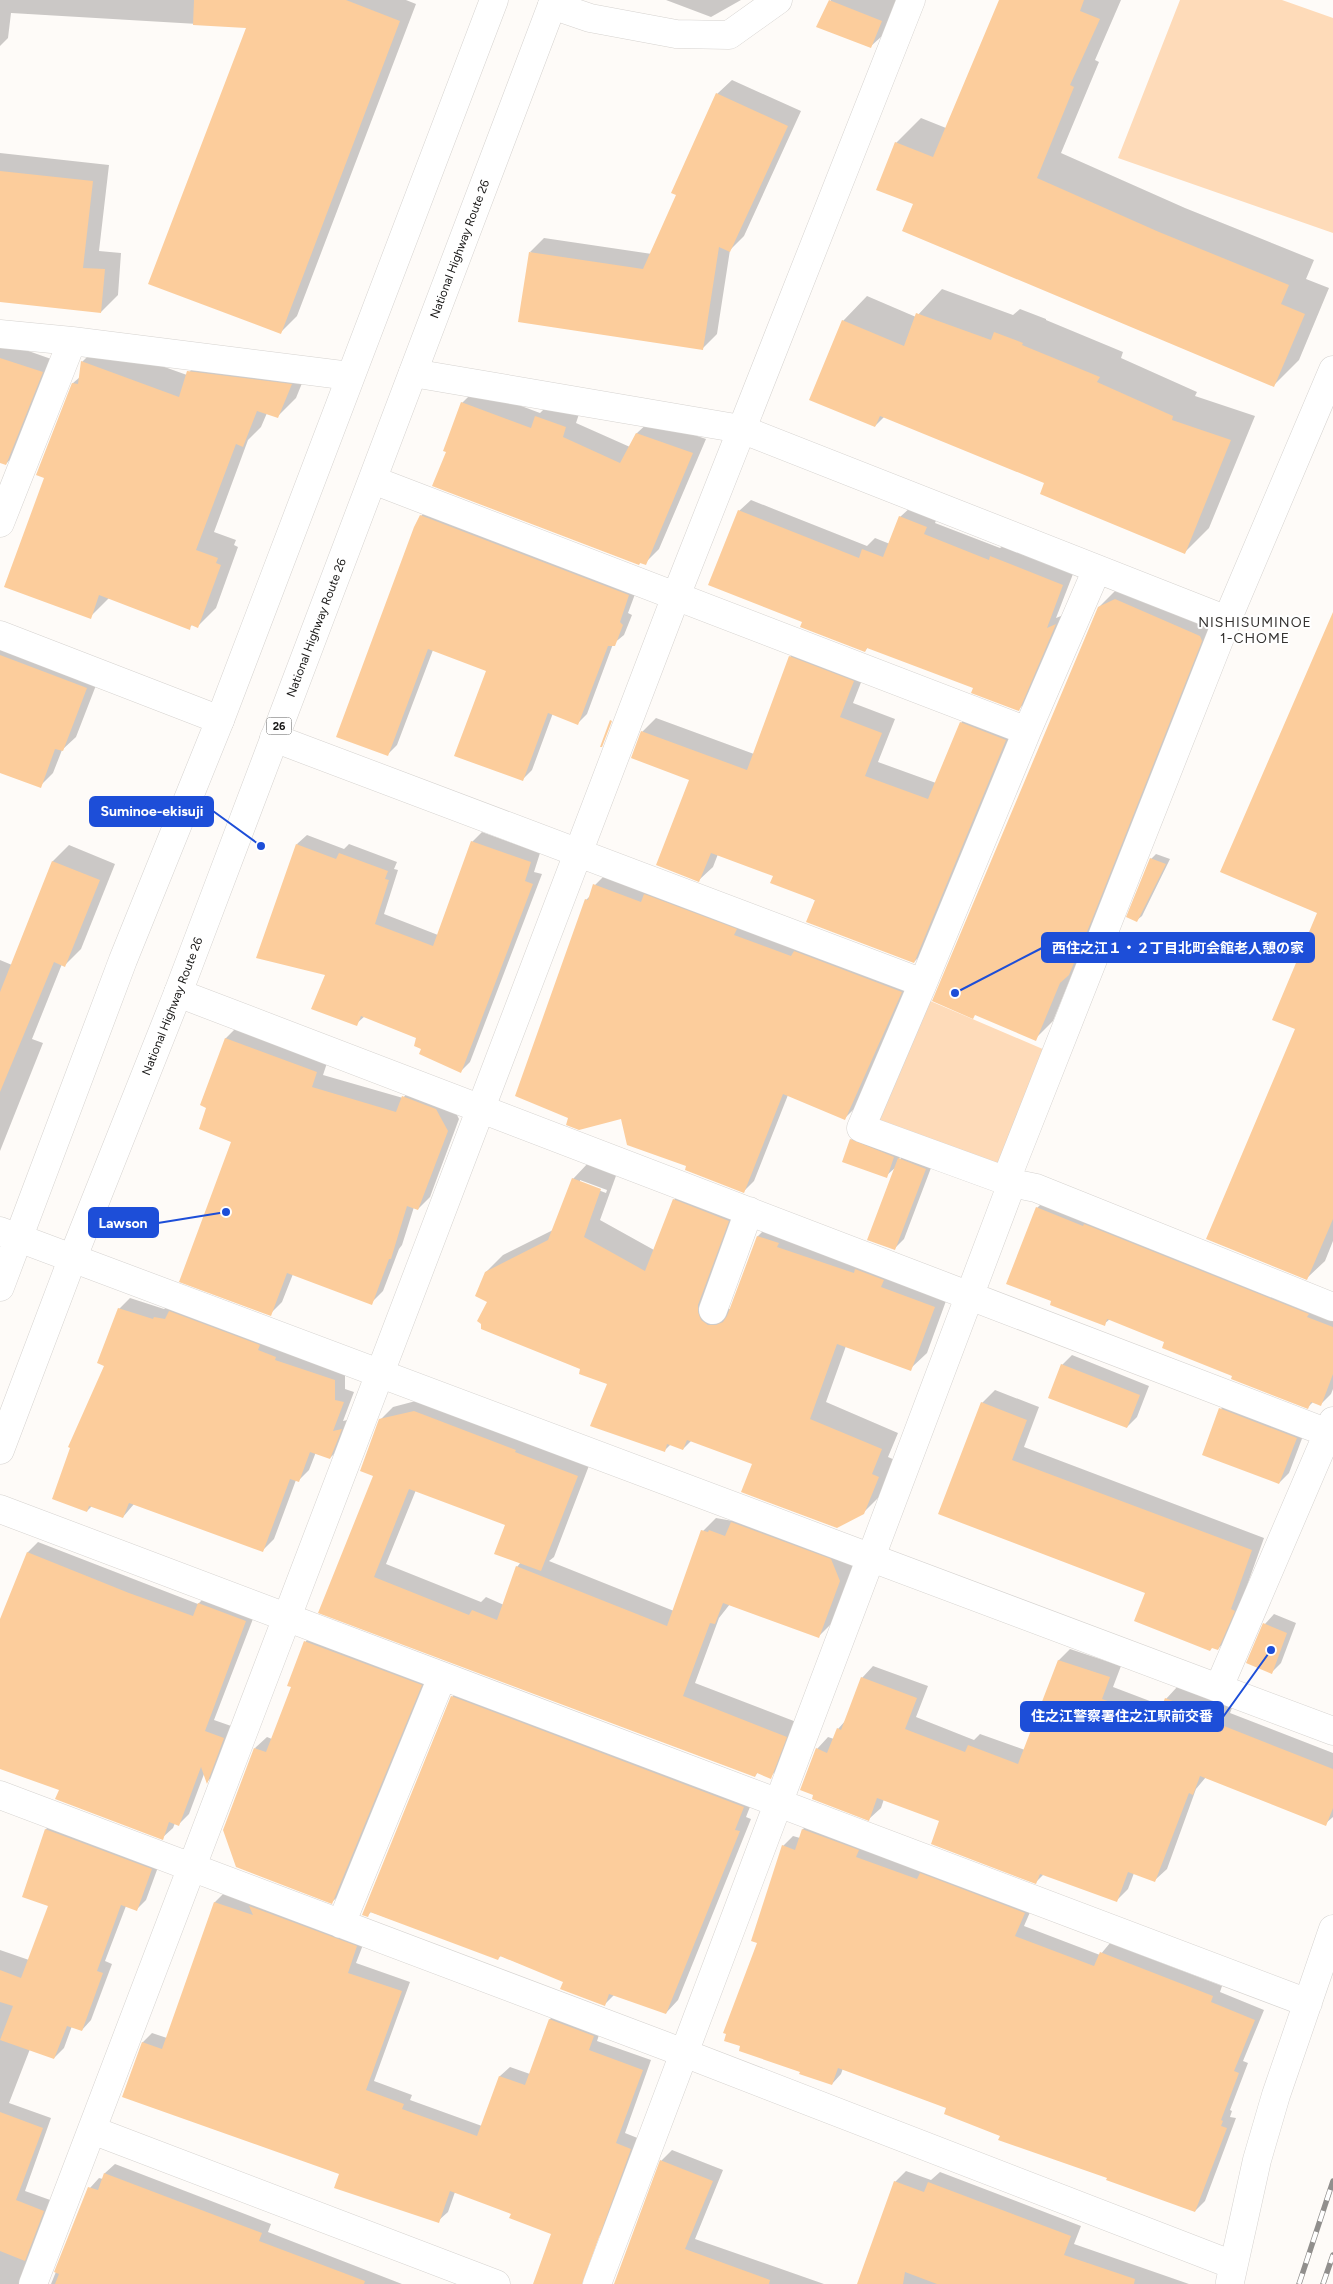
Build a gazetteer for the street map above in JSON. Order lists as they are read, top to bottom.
{
  "streets": {
    "main road": ["National Highway Route 26", "26"]
  },
  "districts": ["NISHISUMINOE 1-CHOME"],
  "places": [
    "Suminoe-ekisuji",
    "西住之江１・２丁目北町会館老人憩の家",
    "Lawson",
    "住之江警察署住之江駅前交番"
  ]
}
